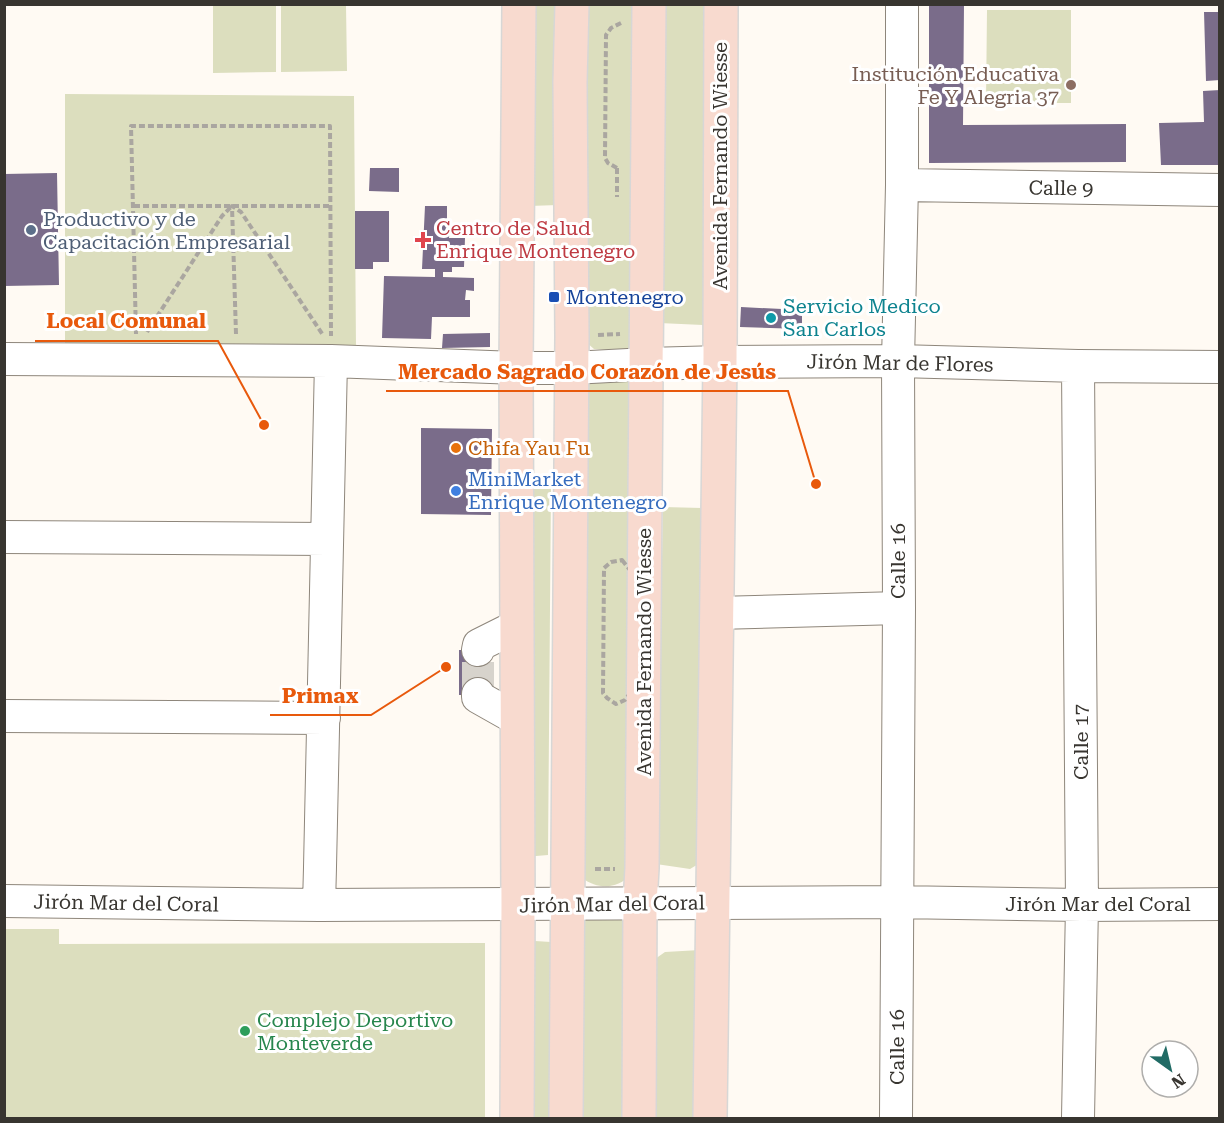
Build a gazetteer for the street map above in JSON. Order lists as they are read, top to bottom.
{
  "streets": {
    "main road": ["Avenida Fernando Wiesse"],
    "street": [
      "Calle 9",
      "Jirón Mar de Flores",
      "Calle 16",
      "Calle 17",
      "Jirón Mar del Coral"
    ]
  },
  "crossings": [
    ["Avenida Fernando Wiesse", "Jirón Mar de Flores"],
    ["Avenida Fernando Wiesse", "Jirón Mar del Coral"],
    ["Calle 9", "Calle 16"],
    ["Jirón Mar de Flores", "Calle 16"],
    ["Jirón Mar de Flores", "Calle 17"],
    ["Calle 16", "Jirón Mar del Coral"],
    ["Calle 17", "Jirón Mar del Coral"]
  ],
  "places": {
    "other": [
      "Institución Educativa Fe Y Alegria 37",
      "Productivo y de Capacitación Empresarial",
      "Servicio Medico San Carlos",
      "Local Comunal",
      "Chifa Yau Fu",
      "Mercado Sagrado Corazón de Jesús",
      "MiniMarket Enrique Montenegro",
      "Primax",
      "Complejo Deportivo Monteverde"
    ],
    "health": ["Centro de Salud Enrique Montenegro"],
    "transit": ["Montenegro"]
  },
  "north": "bottom right"
}
